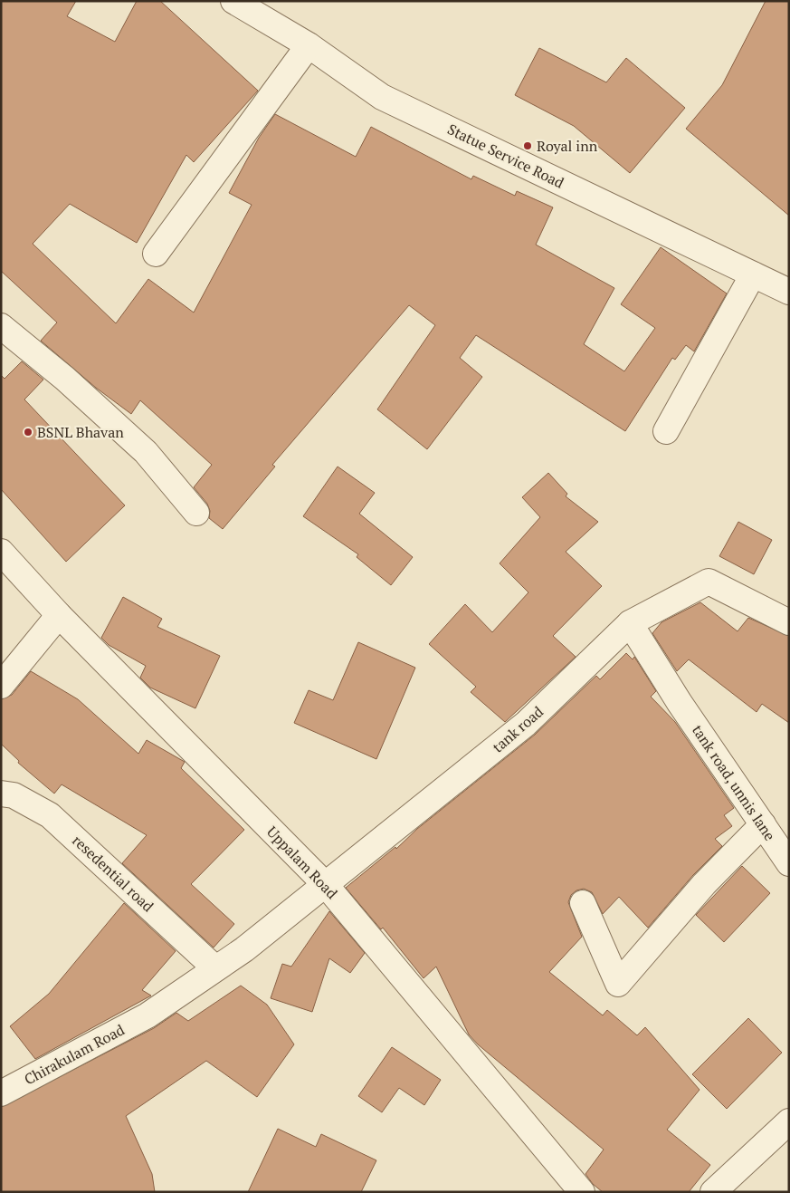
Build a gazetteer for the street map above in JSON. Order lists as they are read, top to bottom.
{
  "streets": {
    "street": [
      "Statue Service Road",
      "tank road",
      "tank road, unnis lane",
      "Uppalam Road",
      "resedential road",
      "Chirakulam Road"
    ]
  },
  "crossings": [
    ["tank road", "tank road, unnis lane"],
    ["tank road", "Uppalam Road"],
    ["tank road", "resedential road"],
    ["tank road", "Chirakulam Road"],
    ["resedential road", "Chirakulam Road"]
  ],
  "places": ["Royal inn", "BSNL Bhavan"]
}
